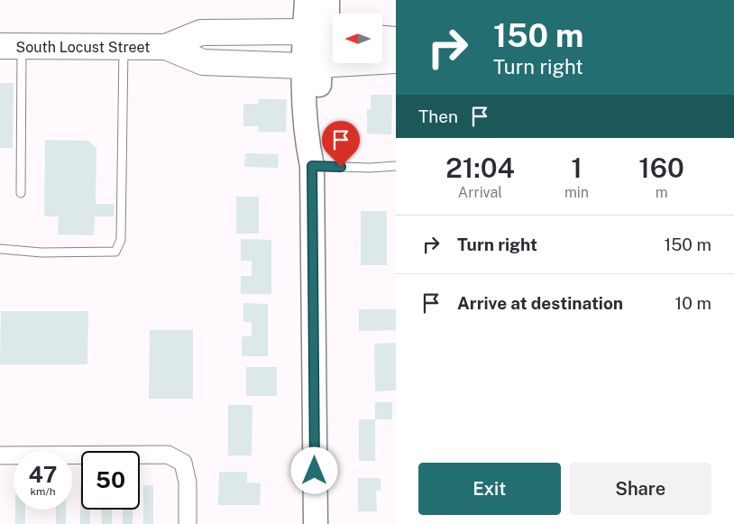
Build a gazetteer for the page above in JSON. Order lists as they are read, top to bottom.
{
  "streets": {
    "main road": ["South Locust Street"]
  },
  "north": "left",
  "page": {
    "turn": ["150 m", "Turn right"],
    "then": "Then",
    "eta": [
      "21:04",
      "Arrival",
      "1",
      "min",
      "160",
      "m"
    ],
    "list": [
      {
        "name": "Turn right",
        "value": "150 m"
      },
      {
        "name": "Arrive at destination",
        "value": "10 m"
      }
    ],
    "speed": "47 km/h",
    "limit": "50",
    "buttons": ["Exit", "Share"]
  }
}
